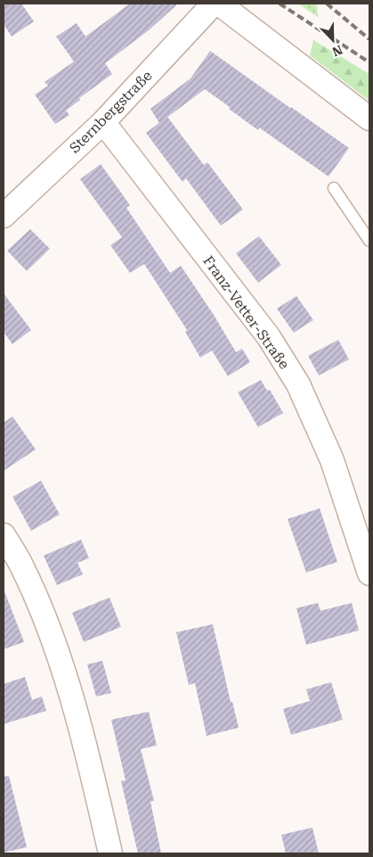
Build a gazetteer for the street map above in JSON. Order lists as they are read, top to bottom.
{
  "streets": {
    "street": ["Sternbergstraße", "Franz-Vetter-Straße"]
  },
  "crossings": [
    ["Sternbergstraße", "Franz-Vetter-Straße"]
  ],
  "north": "bottom right"
}
